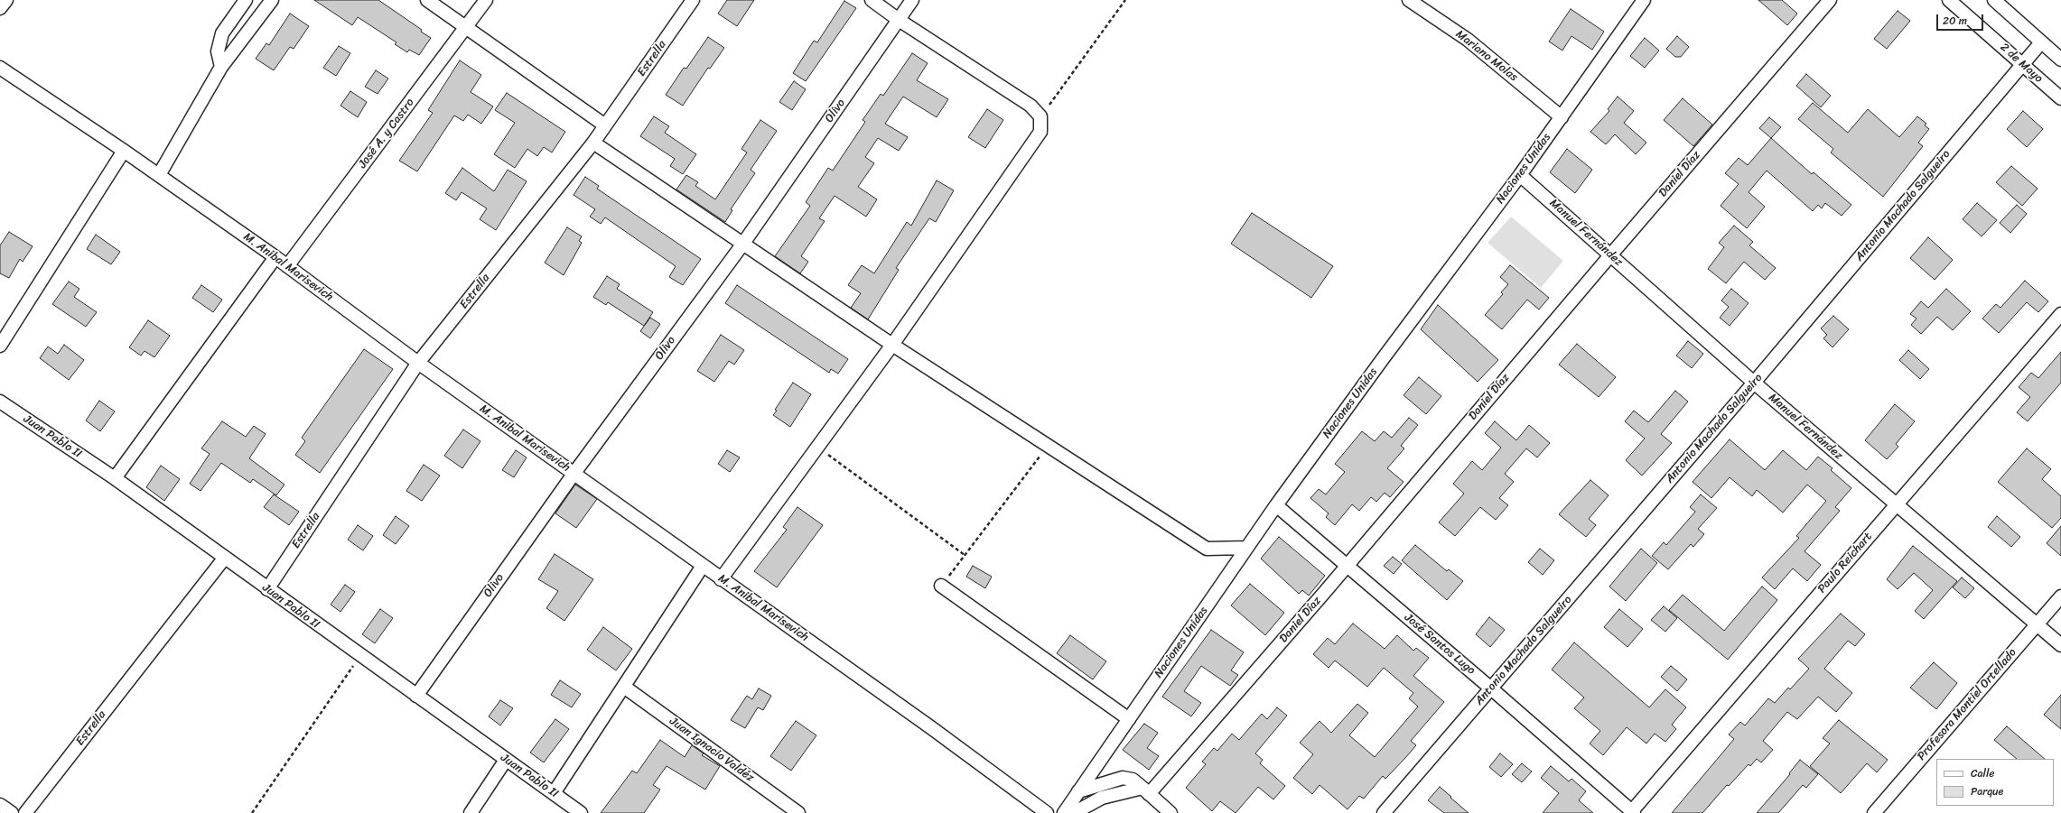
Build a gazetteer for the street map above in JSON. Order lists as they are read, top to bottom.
{
  "streets": {
    "street": [
      "Mariano Molas",
      "Estrella",
      "2 de Mayo",
      "Olivo",
      "José A. y Castro",
      "Naciones Unidas",
      "Daniel Díaz",
      "Antonio Machado Salgueiro",
      "Manuel Fernández",
      "M. Anibal Marisevich",
      "Juan Pablo II",
      "Paulo Reichart",
      "José Santos Lugo",
      "Profesora Montiel Ortellado",
      "Juan Ignacio Valdéz"
    ]
  },
  "crossings": [
    ["Mariano Molas", "Naciones Unidas"],
    ["Estrella", "M. Anibal Marisevich"],
    ["Estrella", "Juan Pablo II"],
    ["2 de Mayo", "Antonio Machado Salgueiro"],
    ["Olivo", "M. Anibal Marisevich"],
    ["Olivo", "Juan Pablo II"],
    ["José A. y Castro", "M. Anibal Marisevich"],
    ["Naciones Unidas", "Manuel Fernández"],
    ["Naciones Unidas", "José Santos Lugo"],
    ["Daniel Díaz", "Manuel Fernández"],
    ["Daniel Díaz", "José Santos Lugo"],
    ["Antonio Machado Salgueiro", "Manuel Fernández"],
    ["Antonio Machado Salgueiro", "José Santos Lugo"],
    ["Manuel Fernández", "Paulo Reichart"],
    ["Manuel Fernández", "Profesora Montiel Ortellado"],
    ["Paulo Reichart", "José Santos Lugo"]
  ],
  "legend": ["Calle", "Parque"],
  "scale_bar": "20 m"
}
